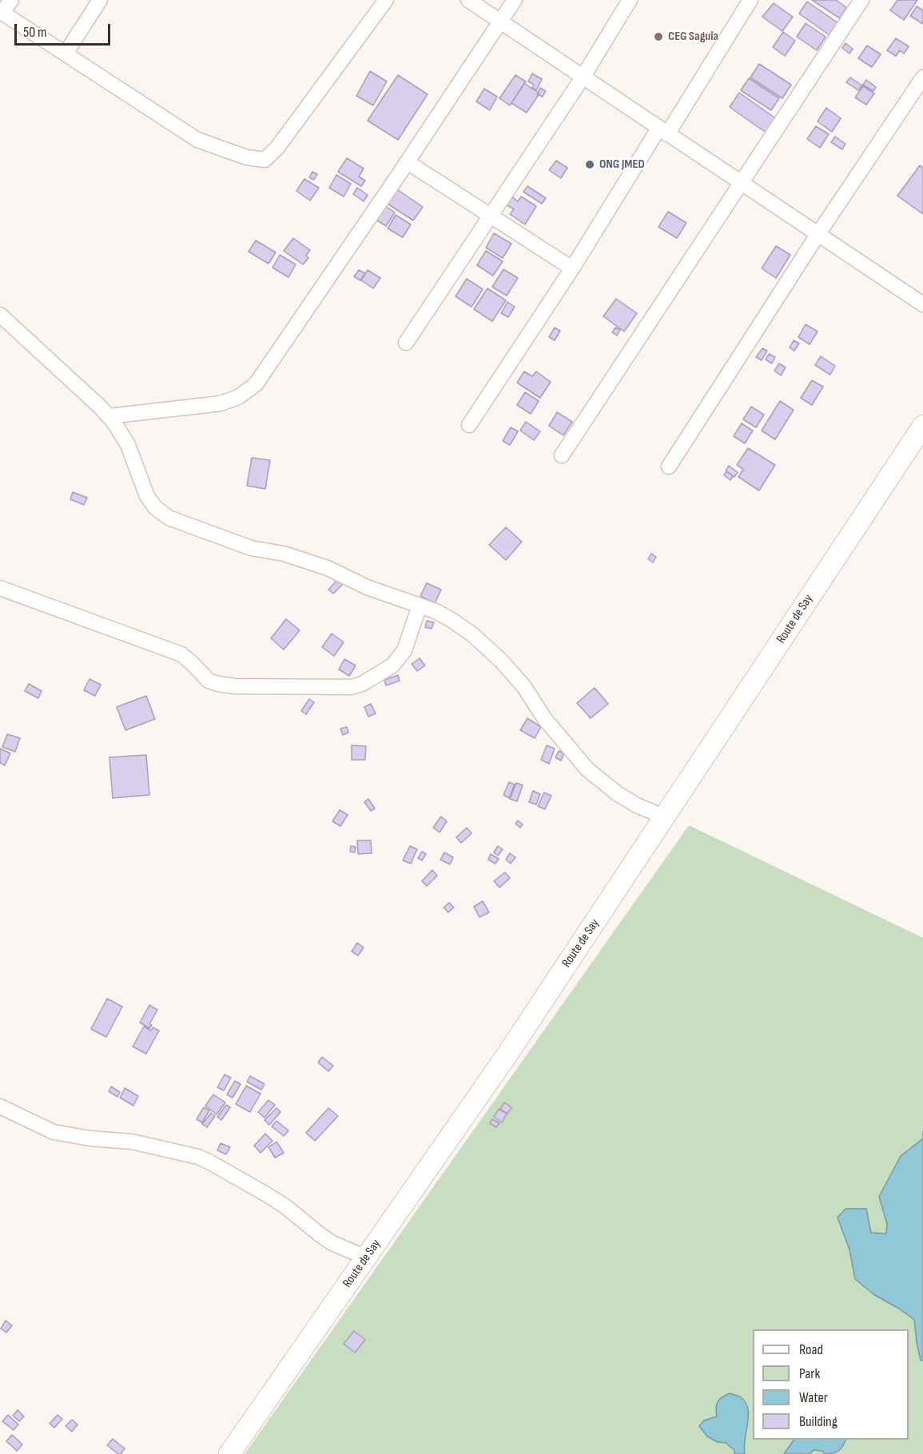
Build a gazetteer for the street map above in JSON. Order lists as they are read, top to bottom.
{
  "streets": {
    "main road": ["Route de Say"]
  },
  "places": ["CEG Saguia", "ONG JMED"],
  "legend": [
    "Road",
    "Park",
    "Water",
    "Building"
  ],
  "scale_bar": "50 m"
}
